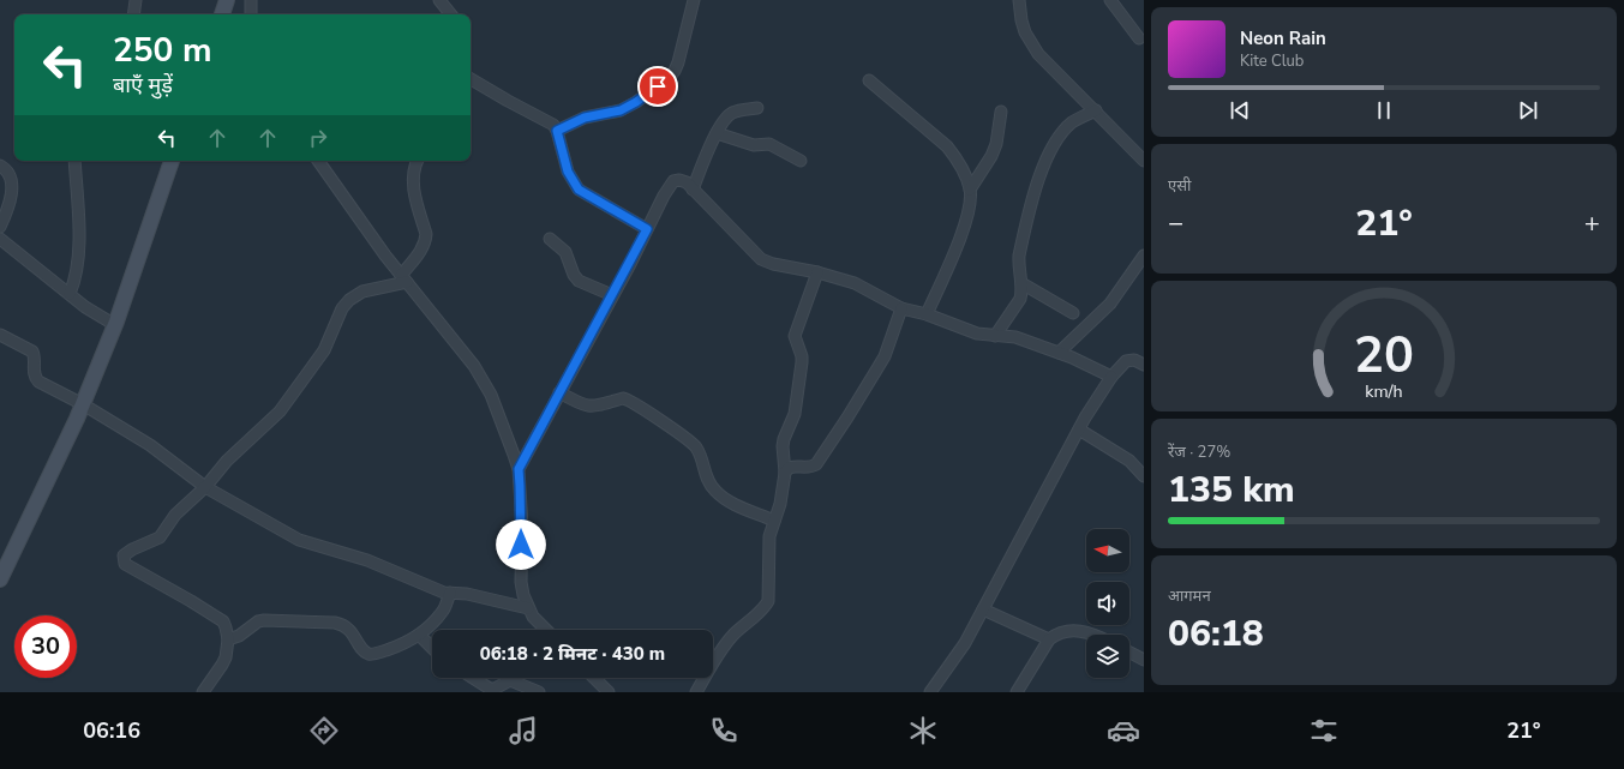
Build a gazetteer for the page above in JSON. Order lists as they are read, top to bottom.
{
  "north": "left",
  "page": {
    "turn": ["250 m", "बाएँ मुड़ें"],
    "song": ["Neon Rain", "Kite Club"],
    "tile": [
      "एसी",
      ["रेंज · 27%", "135 km"],
      ["आगमन", "06:18"]
    ],
    "heat": ["−", "21°", "+"],
    "limit": "30",
    "trip": "06:18 · 2 मिनट · 430 m",
    "tabs": ["06:16", "21°"],
    "gauge": ["20", "km/h"]
  }
}
